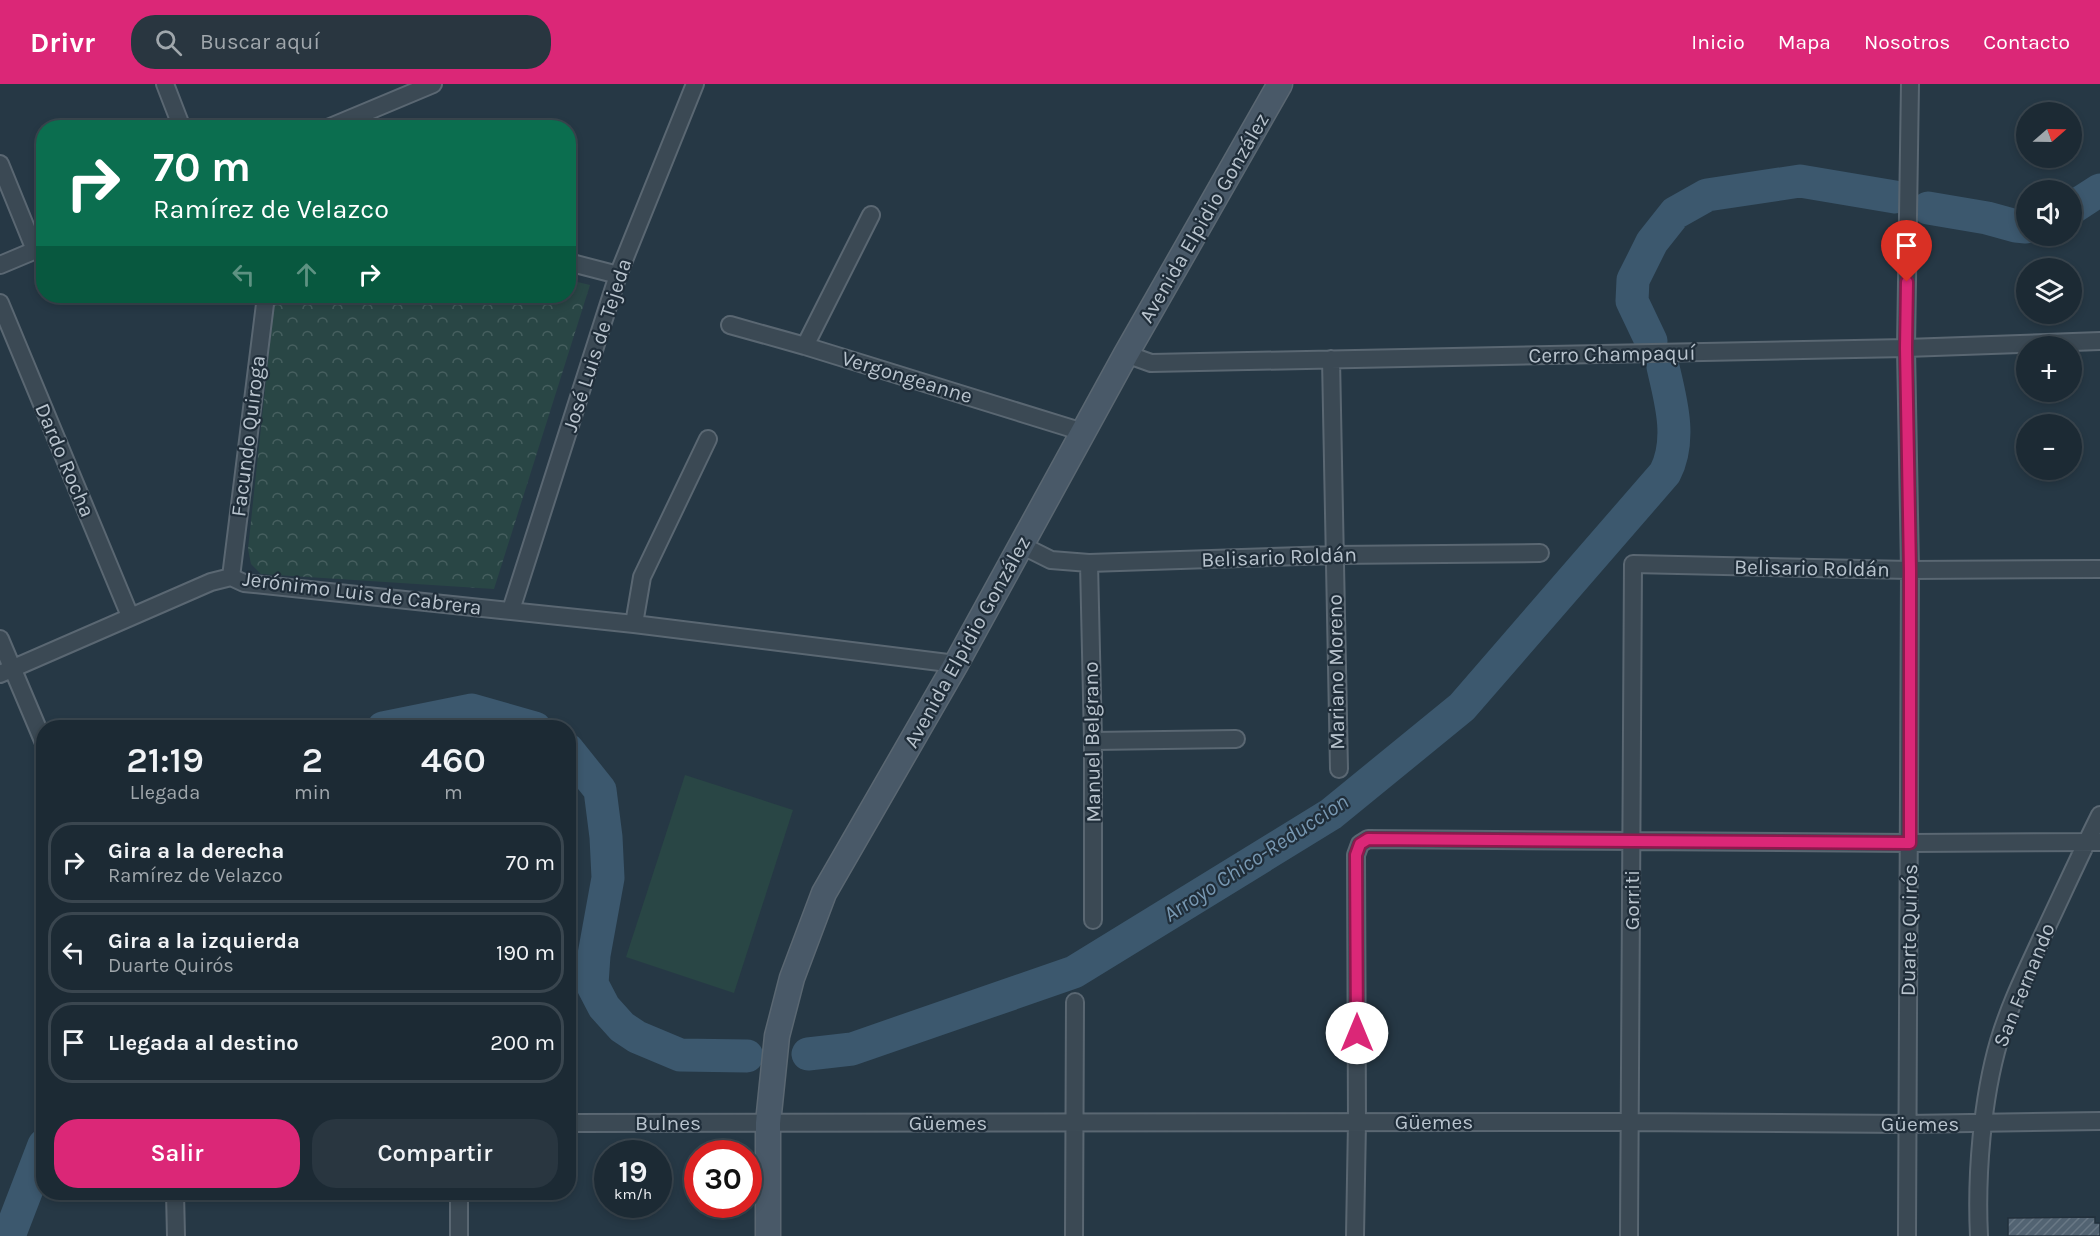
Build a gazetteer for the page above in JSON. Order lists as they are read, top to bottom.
{
  "streets": {
    "main road": ["Avenida Elpidio González"],
    "street": [
      "José Luis de Tejeda",
      "Cerro Champaquí",
      "Vergongeanne",
      "Facundo Quiroga",
      "Dardo Rocha",
      "Belisario Roldán",
      "Jerónimo Luis de Cabrera",
      "Mariano Moreno",
      "Manuel Belgrano",
      "Gorriti",
      "Duarte Quirós",
      "San Fernando",
      "Güemes",
      "Bulnes"
    ]
  },
  "crossings": [
    ["Avenida Elpidio González", "Cerro Champaquí"],
    ["Avenida Elpidio González", "Vergongeanne"],
    ["Avenida Elpidio González", "Belisario Roldán"],
    ["Avenida Elpidio González", "Jerónimo Luis de Cabrera"],
    ["Avenida Elpidio González", "Güemes"],
    ["Avenida Elpidio González", "Bulnes"],
    ["José Luis de Tejeda", "Jerónimo Luis de Cabrera"],
    ["Cerro Champaquí", "Mariano Moreno"],
    ["Cerro Champaquí", "Duarte Quirós"],
    ["Facundo Quiroga", "Jerónimo Luis de Cabrera"],
    ["Dardo Rocha", "Jerónimo Luis de Cabrera"],
    ["Belisario Roldán", "Mariano Moreno"],
    ["Belisario Roldán", "Manuel Belgrano"],
    ["Belisario Roldán", "Gorriti"],
    ["Belisario Roldán", "Duarte Quirós"],
    ["Gorriti", "Güemes"],
    ["Duarte Quirós", "Güemes"],
    ["San Fernando", "Güemes"],
    ["Güemes", "Bulnes"]
  ],
  "water": ["Arroyo Chico-Reduccion"],
  "north": "right",
  "page": {
    "header": "Drivr",
    "search": "Buscar aquí",
    "nav": [
      "Inicio",
      "Mapa",
      "Nosotros",
      "Contacto"
    ],
    "map_buttons": ["+", "−"],
    "turn": ["70 m", "Ramírez de Velazco"],
    "eta": [
      "21:19",
      "Llegada",
      "2",
      "min",
      "460",
      "m"
    ],
    "list": [
      {
        "name": "Gira a la derecha",
        "note": "Ramírez de Velazco",
        "value": "70 m"
      },
      {
        "name": "Gira a la izquierda",
        "note": "Duarte Quirós",
        "value": "190 m"
      },
      {
        "name": "Llegada al destino",
        "value": "200 m"
      }
    ],
    "buttons": ["Salir", "Compartir"],
    "speed": "19 km/h",
    "limit": "30"
  }
}
